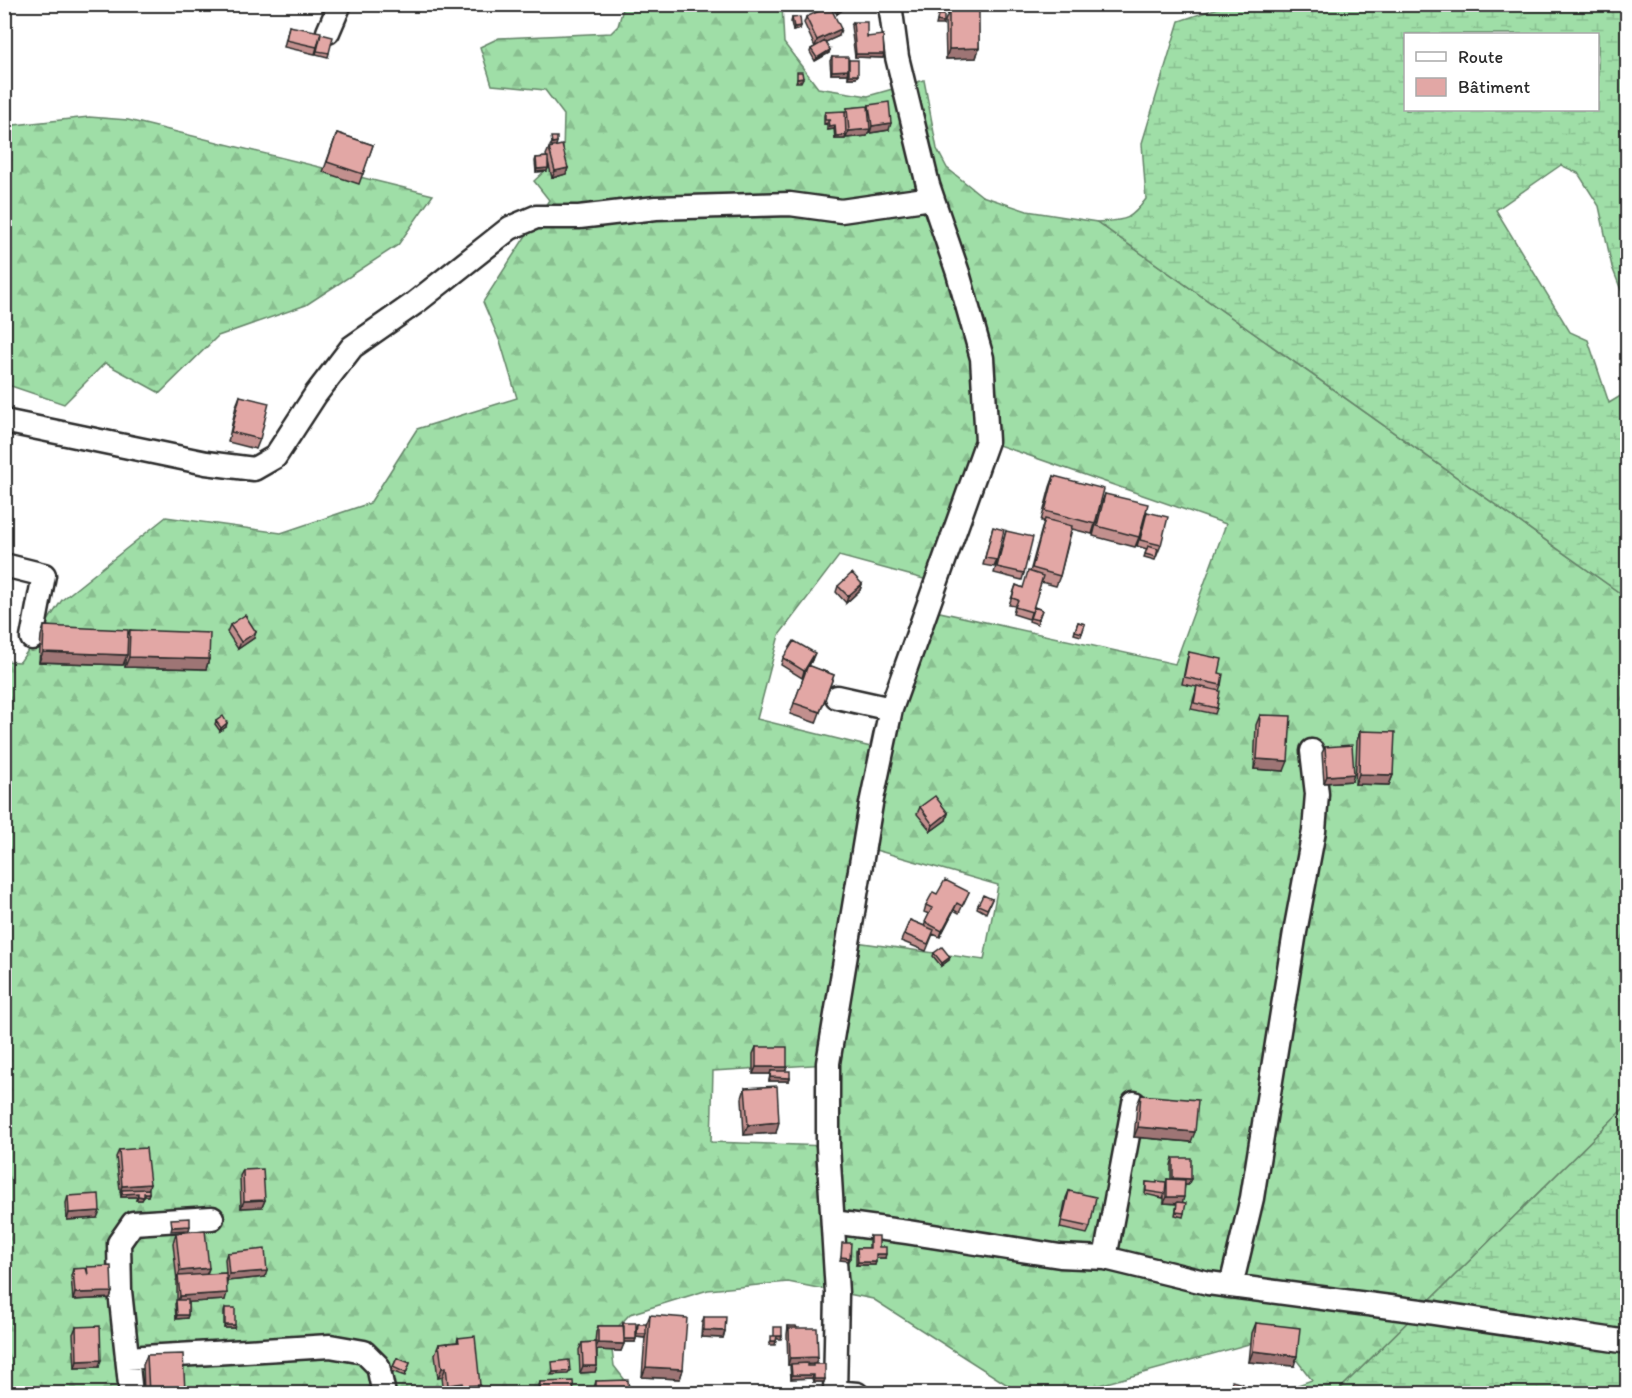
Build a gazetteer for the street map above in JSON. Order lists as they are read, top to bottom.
{
  "legend": ["Route", "Bâtiment"]
}
